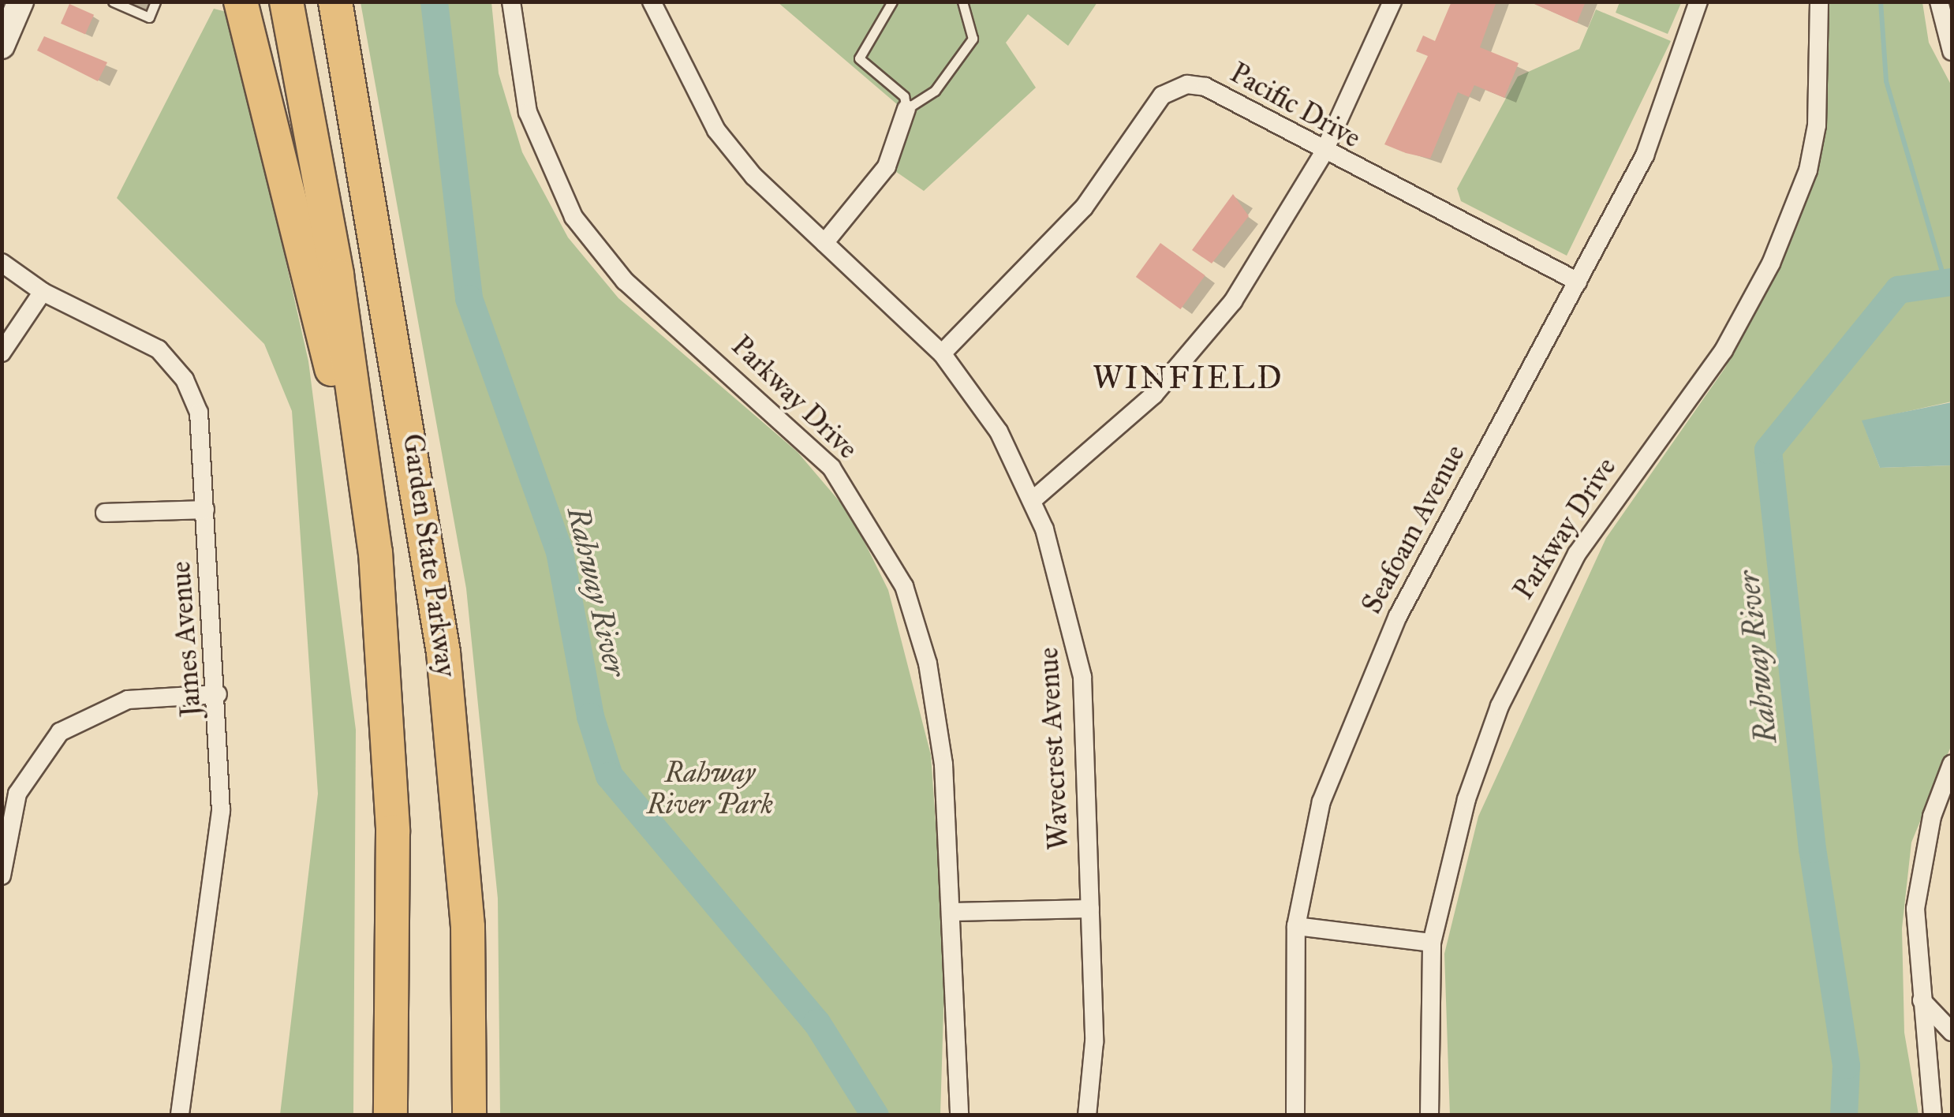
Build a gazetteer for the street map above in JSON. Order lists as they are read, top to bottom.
{
  "streets": {
    "highway": ["Garden State Parkway"],
    "street": [
      "Pacific Drive",
      "Parkway Drive",
      "Seafoam Avenue",
      "James Avenue",
      "Wavecrest Avenue"
    ]
  },
  "crossings": [
    ["Pacific Drive", "Seafoam Avenue"],
    ["Pacific Drive", "Wavecrest Avenue"]
  ],
  "districts": ["WINFIELD"],
  "water": ["Rahway River"],
  "parks": ["Rahway River Park"]
}
